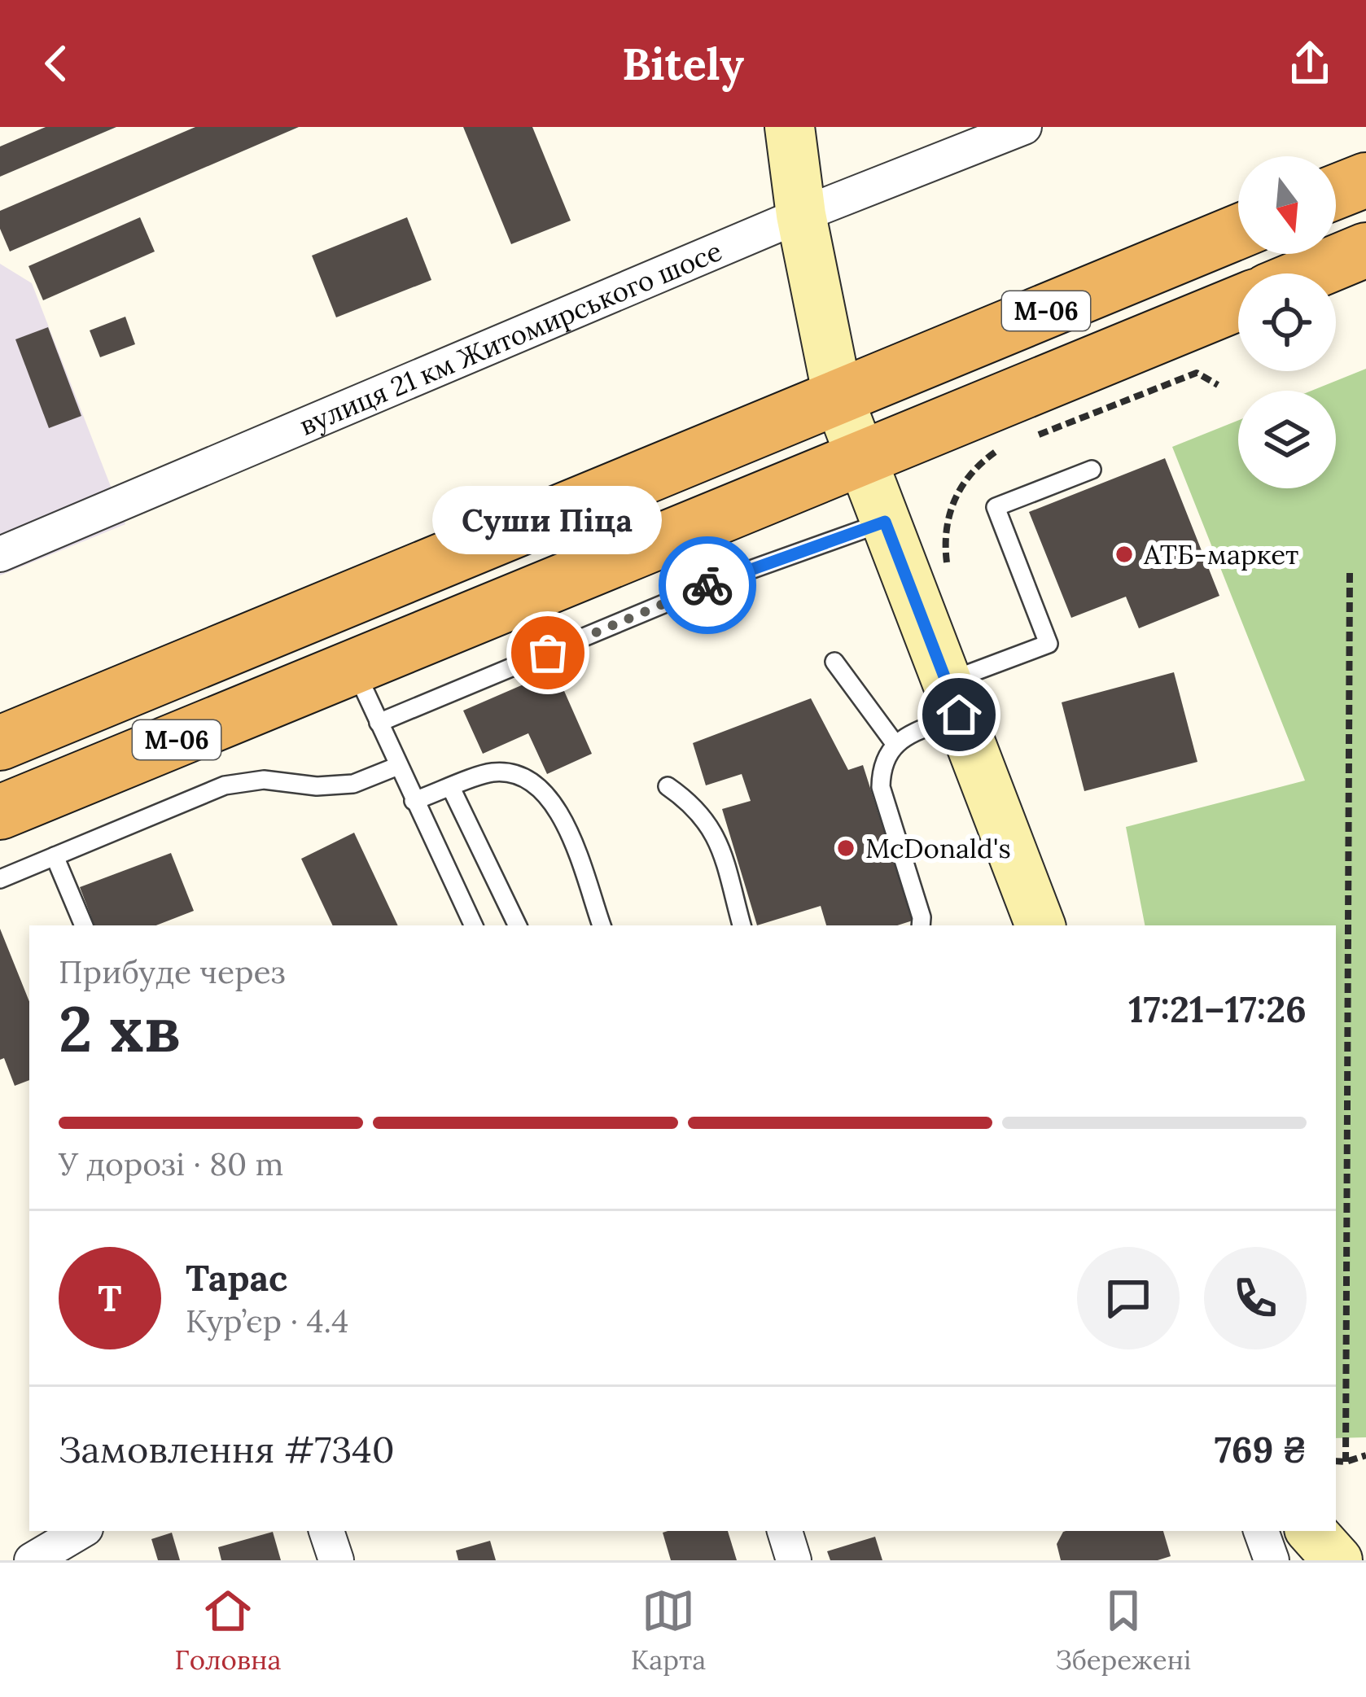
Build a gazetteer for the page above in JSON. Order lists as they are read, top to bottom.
{
  "streets": {
    "highway": ["М-06"],
    "street": ["вулиця 21 км Житомирського шосе"]
  },
  "places": ["АТБ-маркет", "Суши Піца", "McDonald's"],
  "north": "bottom",
  "page": {
    "header": "Bitely",
    "bubble": "Суши Піца",
    "heading": ["2 хв", "Прибуде через", "17:21–17:26"],
    "panel": [
      "Тарас",
      "Кур’єр · 4.4",
      "Замовлення #7340",
      "769 ₴"
    ],
    "bar": "У дорозі · 80 m",
    "round": "Т",
    "tabs": ["Головна", "Карта", "Збережені"]
  }
}
